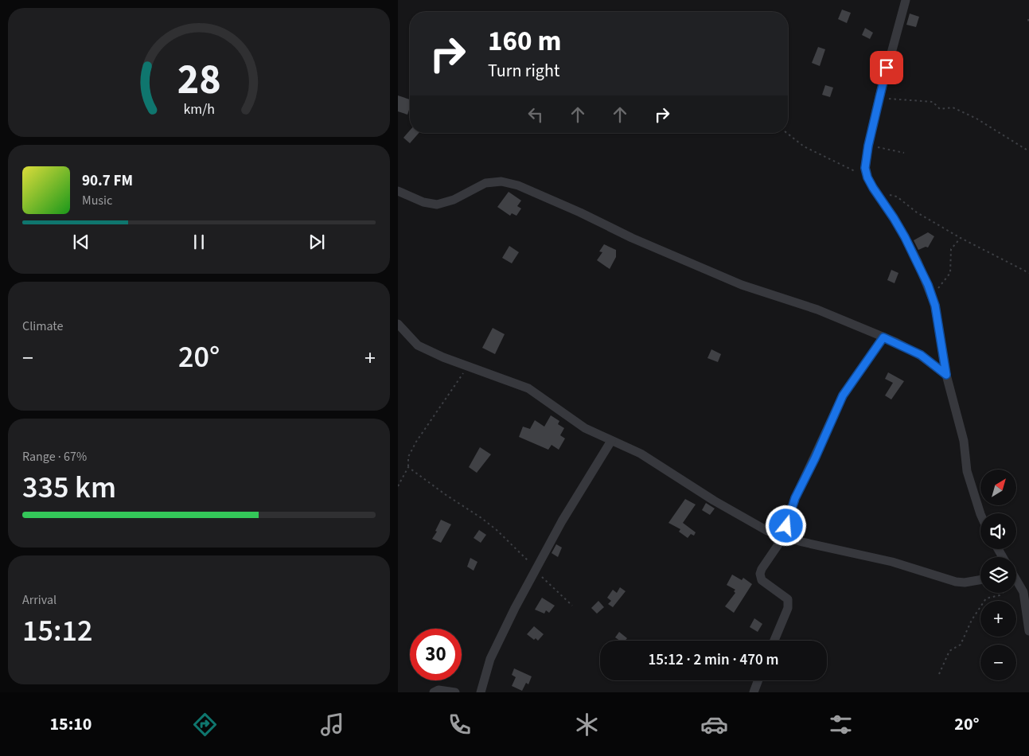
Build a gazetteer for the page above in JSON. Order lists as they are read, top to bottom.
{
  "north": "top right",
  "page": {
    "turn": ["160 m", "Turn right"],
    "song": ["90.7 FM", "Music"],
    "tile": [
      "Climate",
      ["Range · 67%", "335 km"],
      ["Arrival", "15:12"]
    ],
    "heat": ["−", "20°", "+"],
    "map_buttons": ["+", "−"],
    "limit": "30",
    "trip": "15:12 · 2 min · 470 m",
    "tabs": ["15:10", "20°"],
    "gauge": ["28", "km/h"]
  }
}
